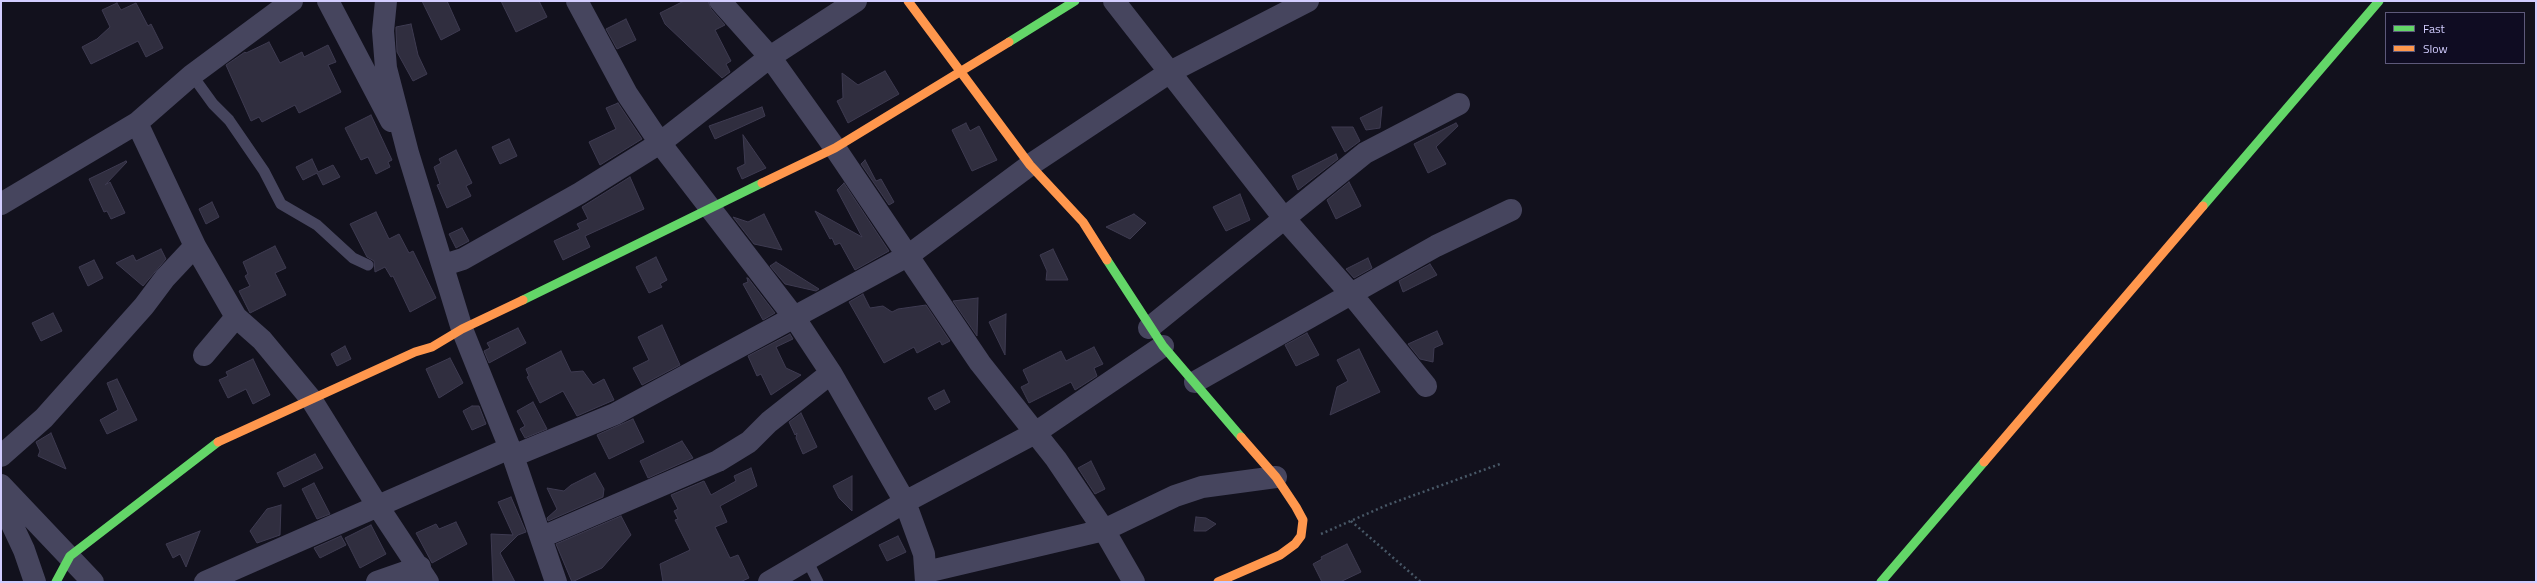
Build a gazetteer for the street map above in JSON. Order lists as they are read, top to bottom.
{
  "legend": ["Fast", "Slow"]
}
